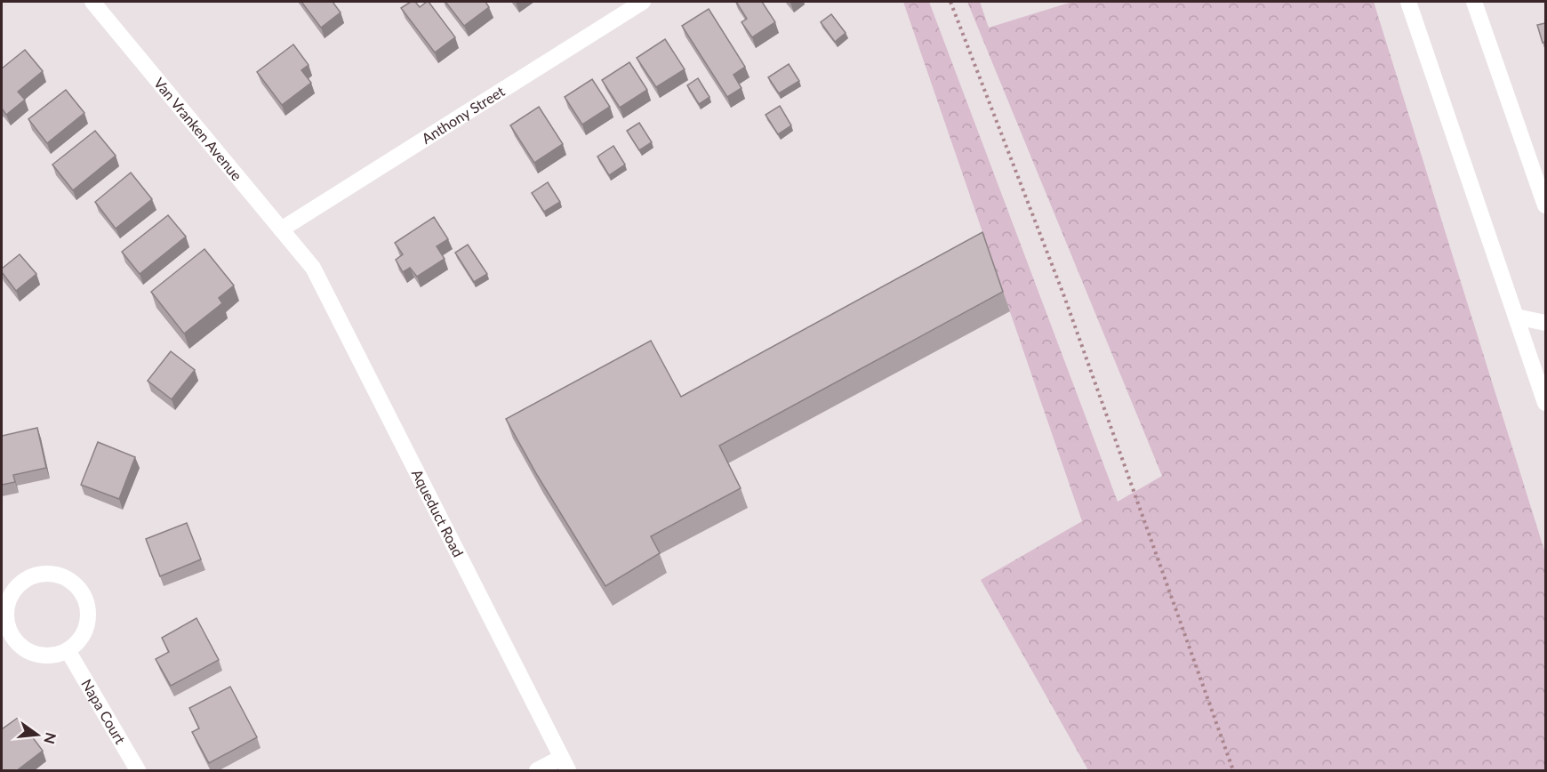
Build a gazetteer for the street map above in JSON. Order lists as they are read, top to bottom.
{
  "streets": {
    "street": [
      "Anthony Street",
      "Van Vranken Avenue",
      "Aqueduct Road",
      "Napa Court"
    ]
  },
  "crossings": [
    ["Anthony Street", "Van Vranken Avenue"],
    ["Van Vranken Avenue", "Aqueduct Road"]
  ],
  "north": "right"
}
